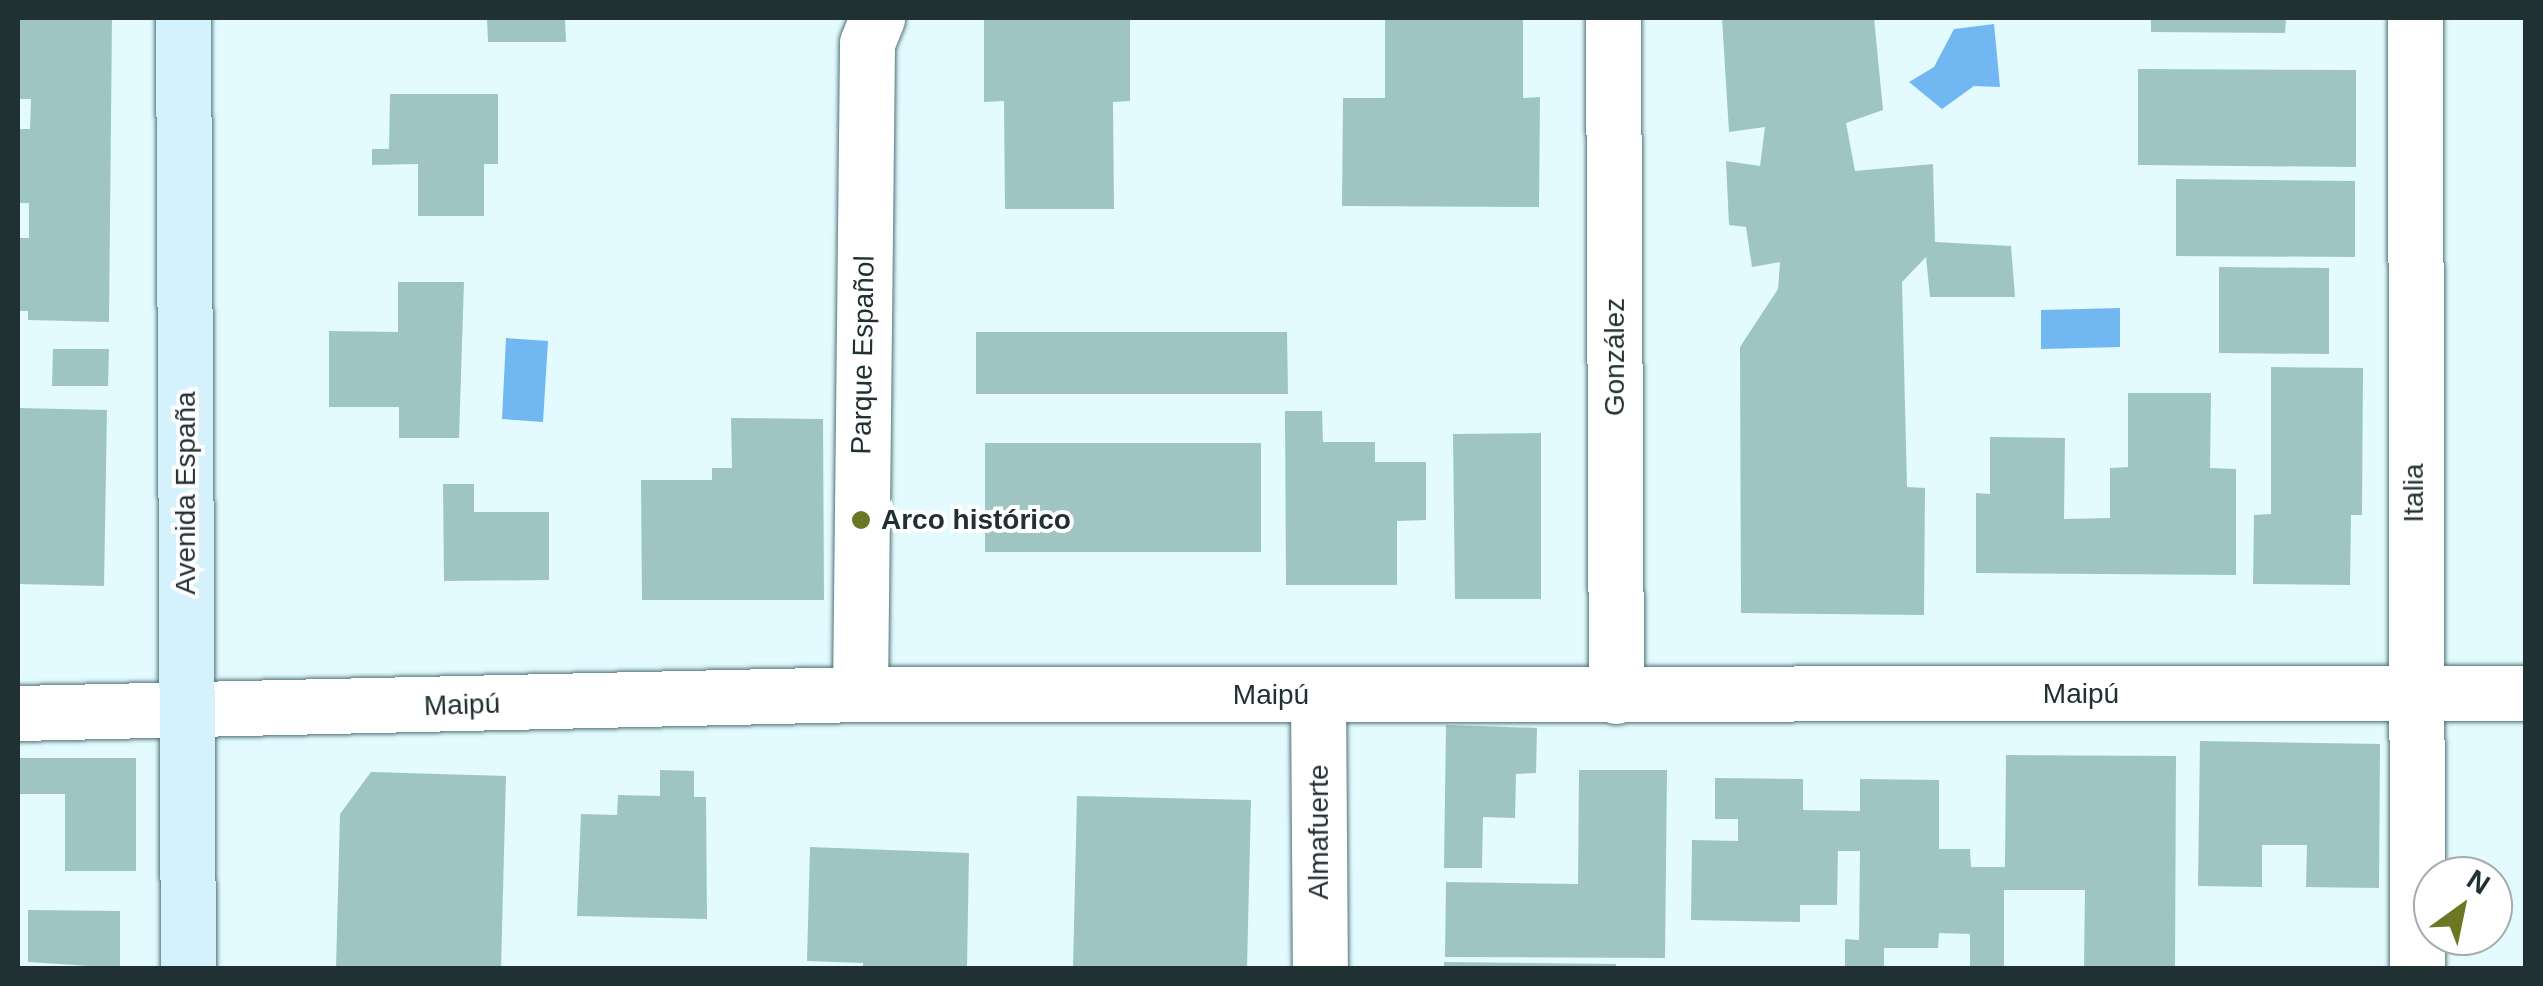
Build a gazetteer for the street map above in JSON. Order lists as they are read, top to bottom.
{
  "streets": {
    "main road": ["Avenida España"],
    "street": [
      "Parque Español",
      "González",
      "Italia",
      "Maipú",
      "Almafuerte"
    ]
  },
  "crossings": [
    ["Parque Español", "Maipú"],
    ["González", "Maipú"],
    ["Avenida España", "Maipú"],
    ["Italia", "Maipú"],
    ["Maipú", "Almafuerte"]
  ],
  "places": ["Arco histórico"],
  "north": "top right"
}
